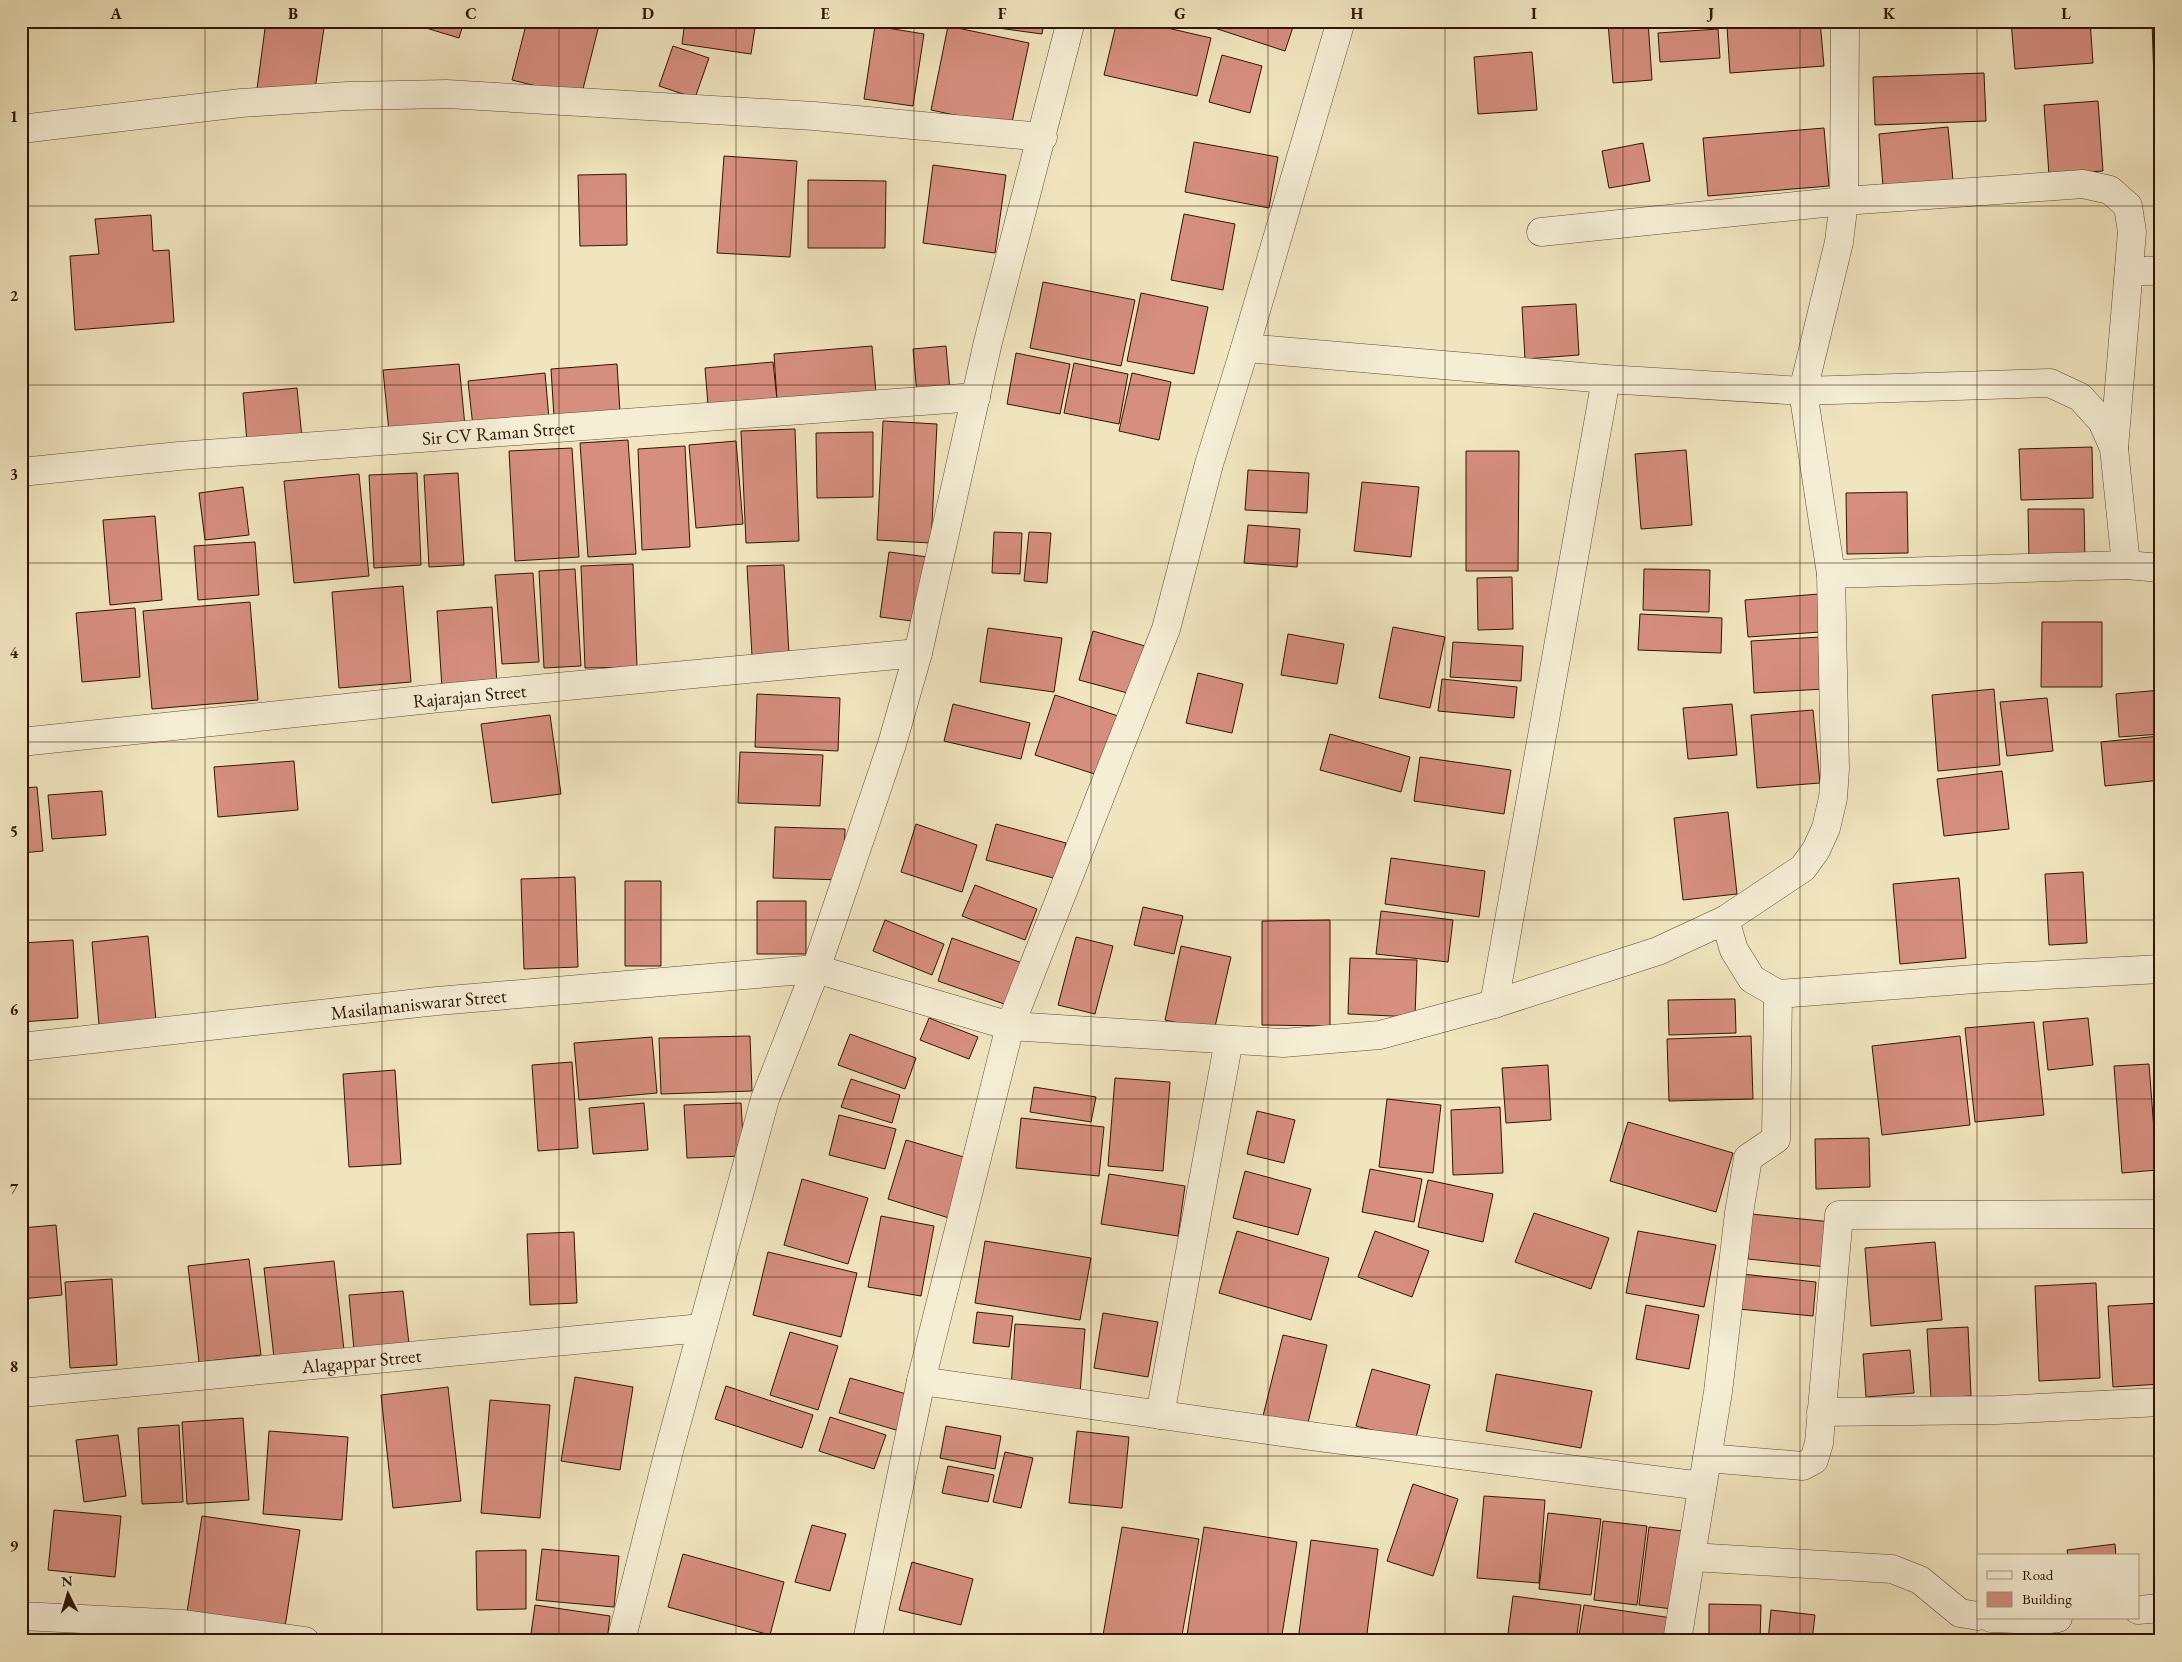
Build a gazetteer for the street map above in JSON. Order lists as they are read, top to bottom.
{
  "streets": {
    "street": [
      "Sir CV Raman Street",
      "Rajarajan Street",
      "Masilamaniswarar Street",
      "Alagappar Street"
    ]
  },
  "legend": ["Road", "Building"],
  "north": "top",
  "grid": {
    "columns": [
      "A",
      "B",
      "C",
      "D",
      "E",
      "F",
      "G",
      "H",
      "I",
      "J",
      "K",
      "L"
    ],
    "rows": [
      "1",
      "2",
      "3",
      "4",
      "5",
      "6",
      "7",
      "8",
      "9"
    ]
  }
}
